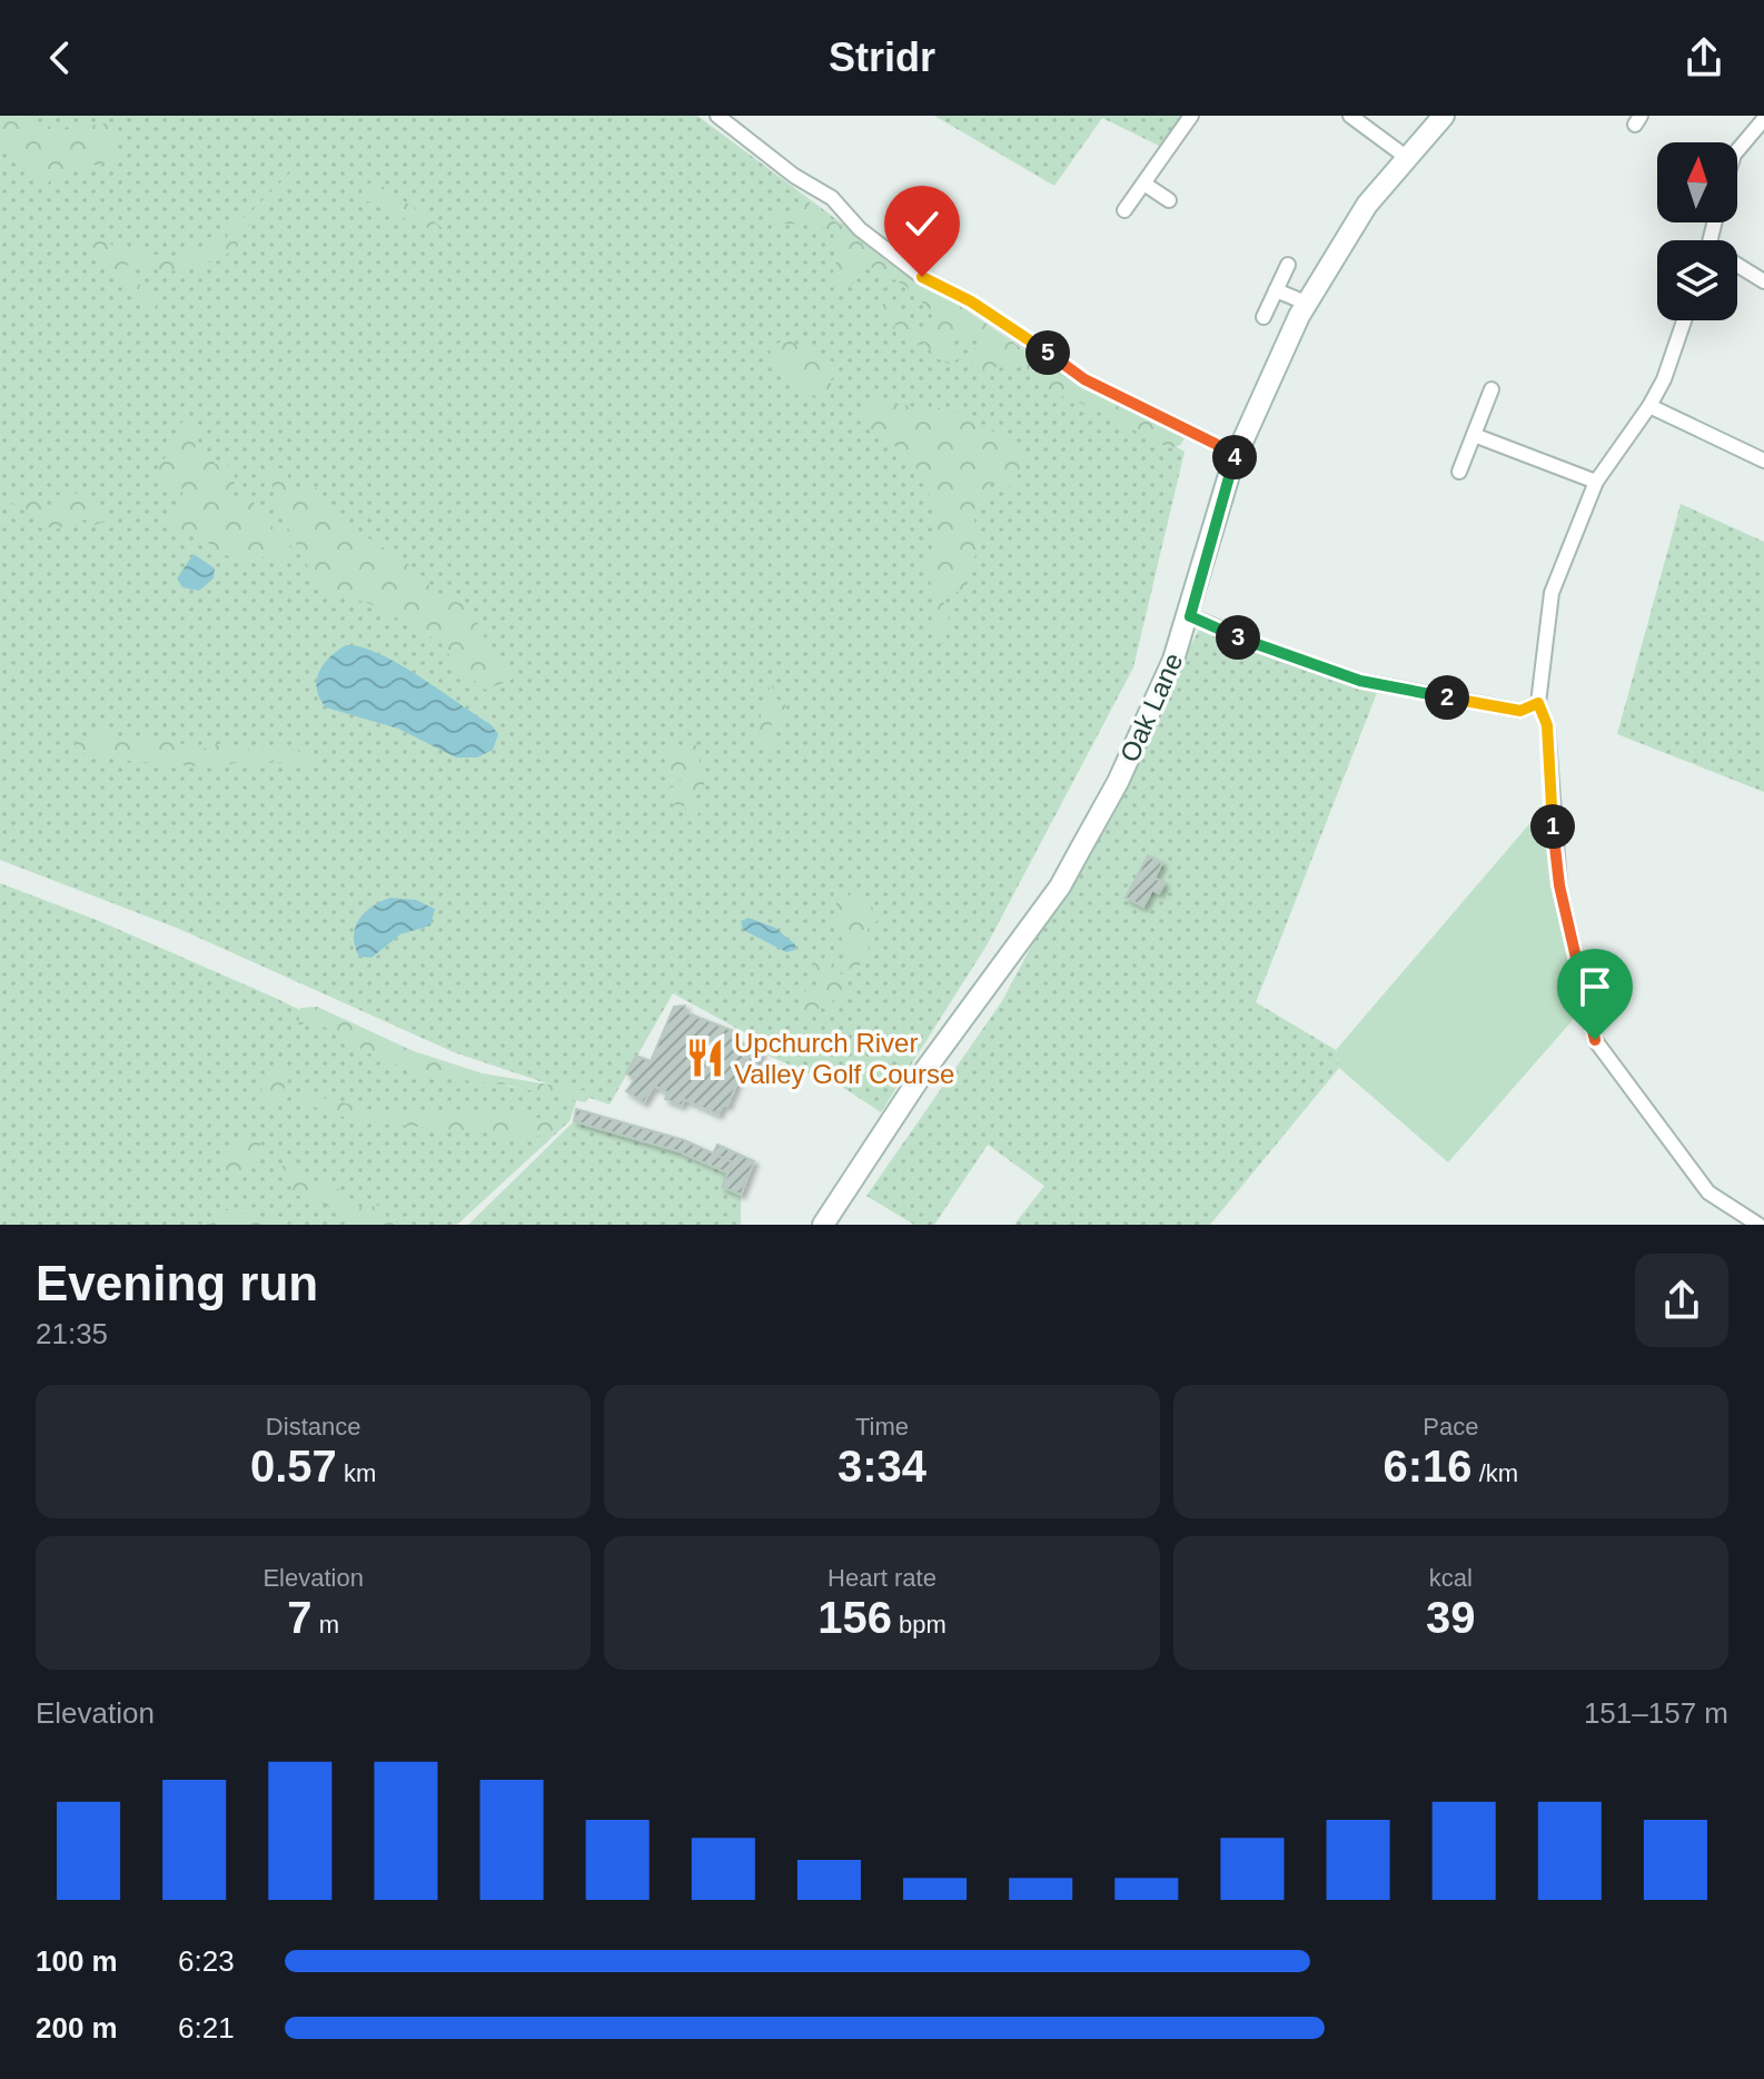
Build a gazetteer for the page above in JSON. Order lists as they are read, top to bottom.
{
  "streets": {
    "street": ["Oak Lane"]
  },
  "places": {
    "restaurant": ["Upchurch River Valley Golf Course"]
  },
  "north": "top",
  "page": {
    "header": "Stridr",
    "pins": [
      "5",
      "4",
      "3",
      "2",
      "1"
    ],
    "heading": ["Evening run", "21:35"],
    "stats": [
      ["Distance", "0.57 km"],
      ["Time", "3:34"],
      ["Pace", "6:16 /km"],
      ["Elevation", "7 m"],
      ["Heart rate", "156 bpm"],
      ["kcal", "39"]
    ],
    "chart": ["Elevation", "151–157 m"],
    "list": [
      {
        "name": "100 m",
        "note": "6:23"
      },
      {
        "name": "200 m",
        "note": "6:21"
      }
    ]
  }
}
